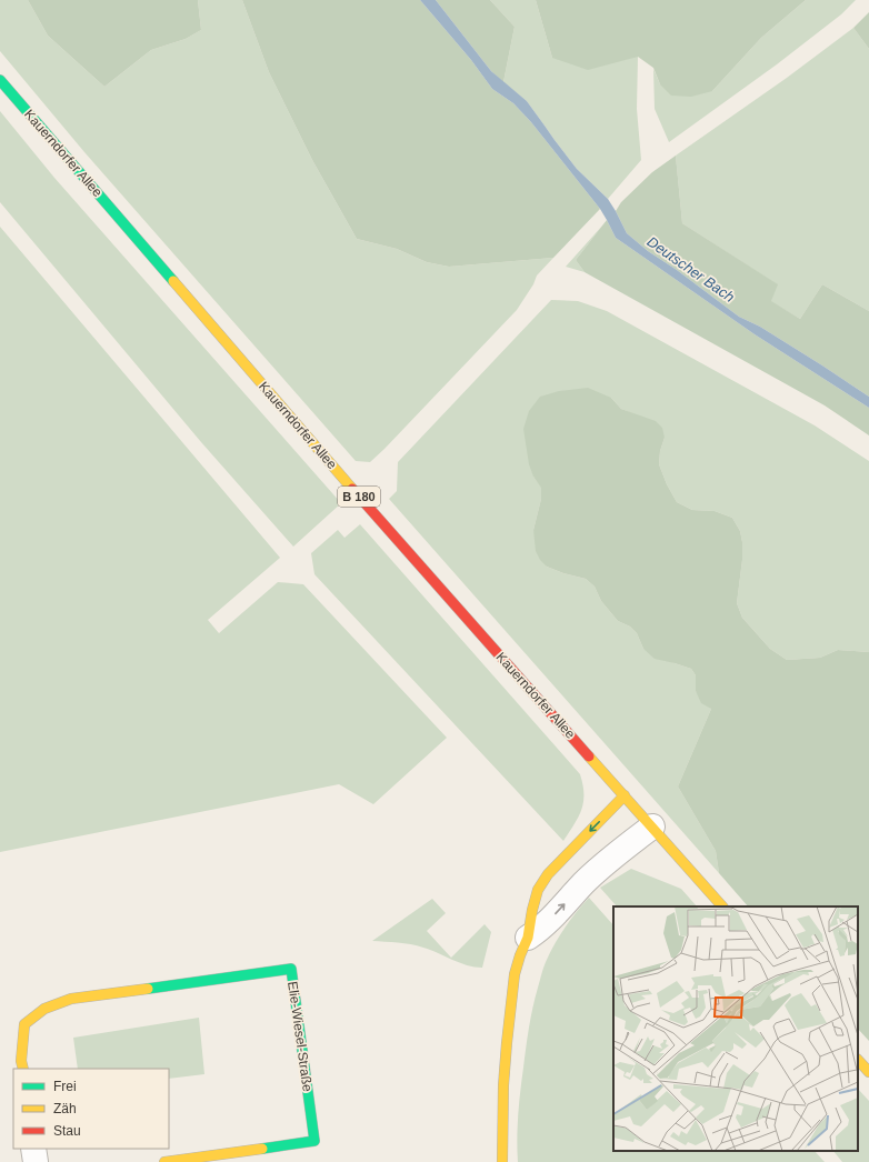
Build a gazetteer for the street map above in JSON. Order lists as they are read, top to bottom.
{
  "streets": {
    "main road": ["Kauerndorfer Allee", "B 180", "Elie-Wiesel-Straße"]
  },
  "water": ["Deutscher Bach"],
  "legend": ["Frei", "Zäh", "Stau"]
}
